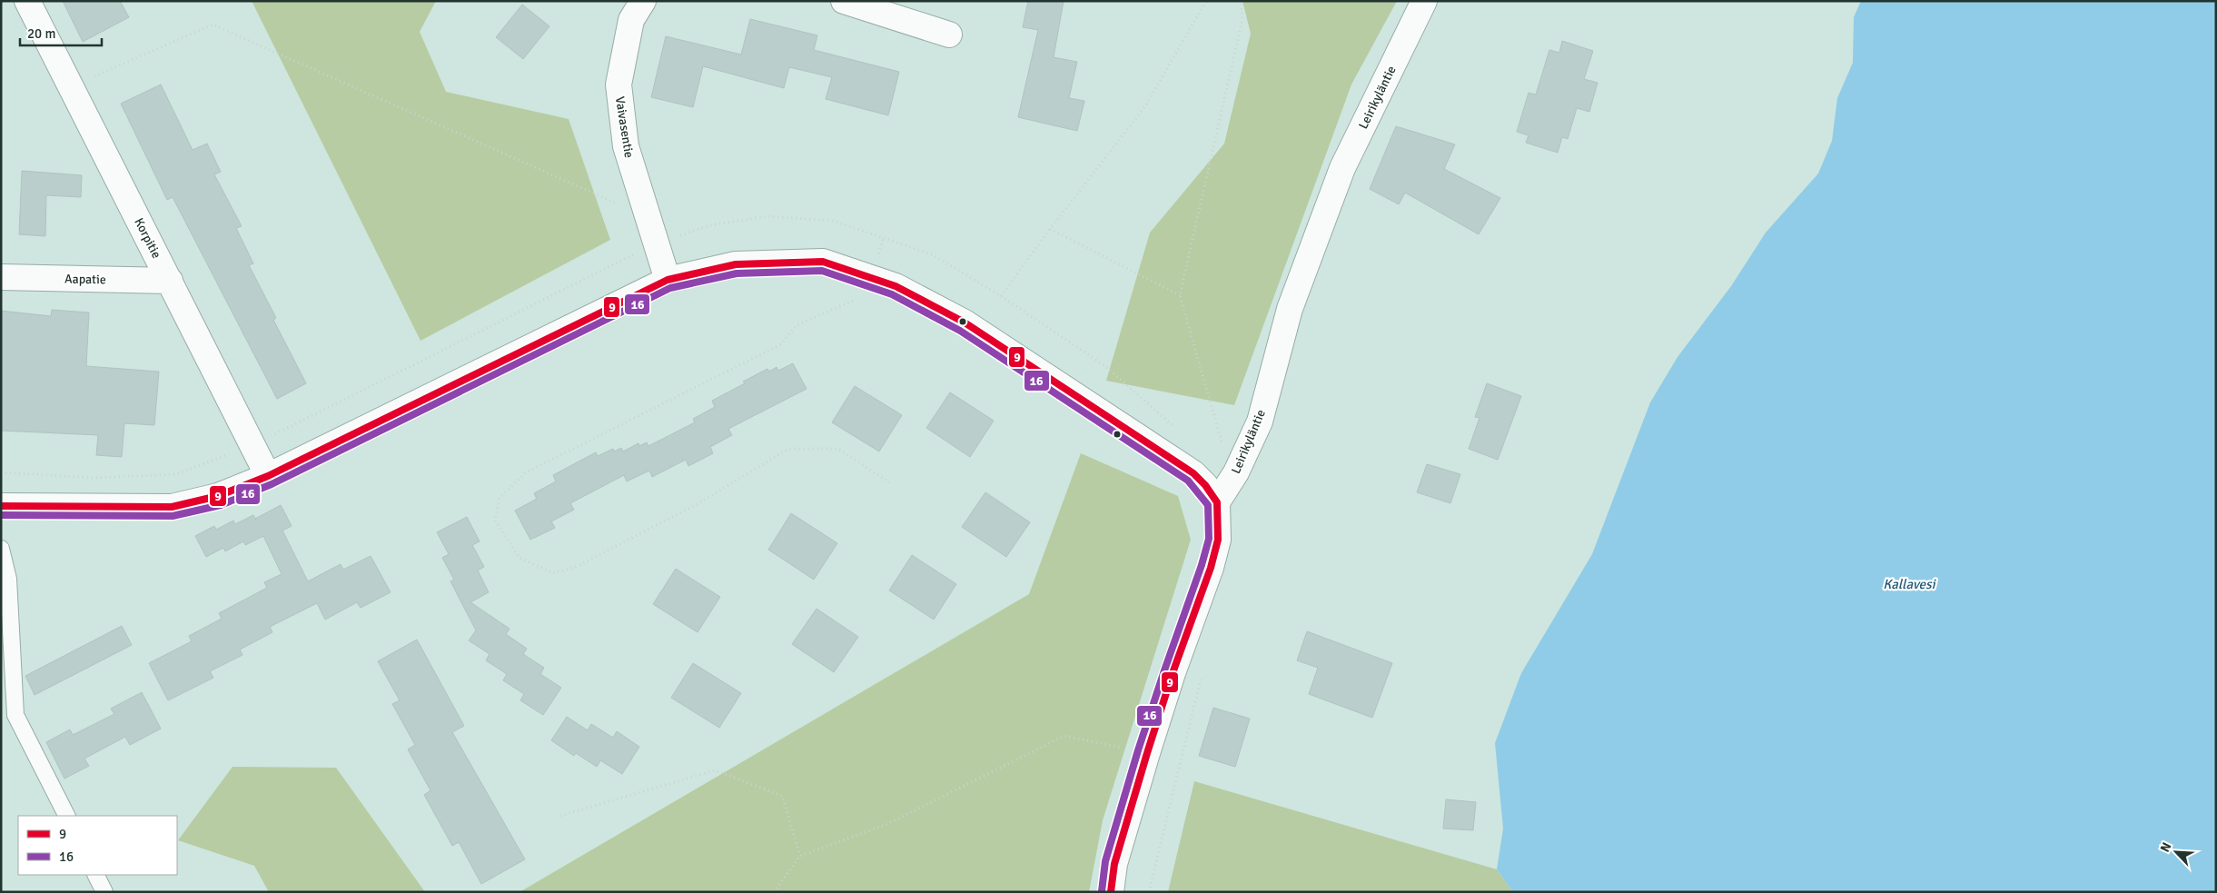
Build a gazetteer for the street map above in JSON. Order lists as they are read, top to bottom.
{
  "streets": {
    "street": [
      "Leirikyläntie",
      "Vaivasentie",
      "Korpitie",
      "Aapatie"
    ]
  },
  "crossings": [
    ["Korpitie", "Aapatie"]
  ],
  "water": ["Kallavesi"],
  "lines": ["transit line 9", "transit line 16"],
  "legend": ["9", "16"],
  "scale_bar": "20 m",
  "north": "top left"
}
